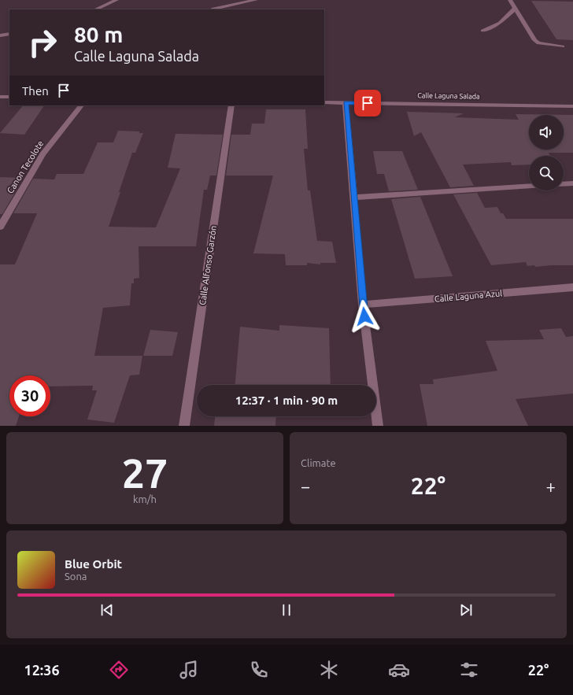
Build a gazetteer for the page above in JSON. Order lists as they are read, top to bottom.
{
  "streets": {
    "street": [
      "Calle Laguna Salada",
      "Canon Tecolote",
      "Calle Alfonso Garzón",
      "Calle Laguna Azul"
    ]
  },
  "page": {
    "turn": ["80 m", "Calle Laguna Salada"],
    "then": "Then",
    "limit": "30",
    "trip": "12:37 · 1 min · 90 m",
    "tile": [
      ["27", "km/h"],
      "Climate"
    ],
    "heat": ["−", "22°", "+"],
    "song": ["Blue Orbit", "Sona"],
    "tabs": ["12:36", "22°"]
  }
}
